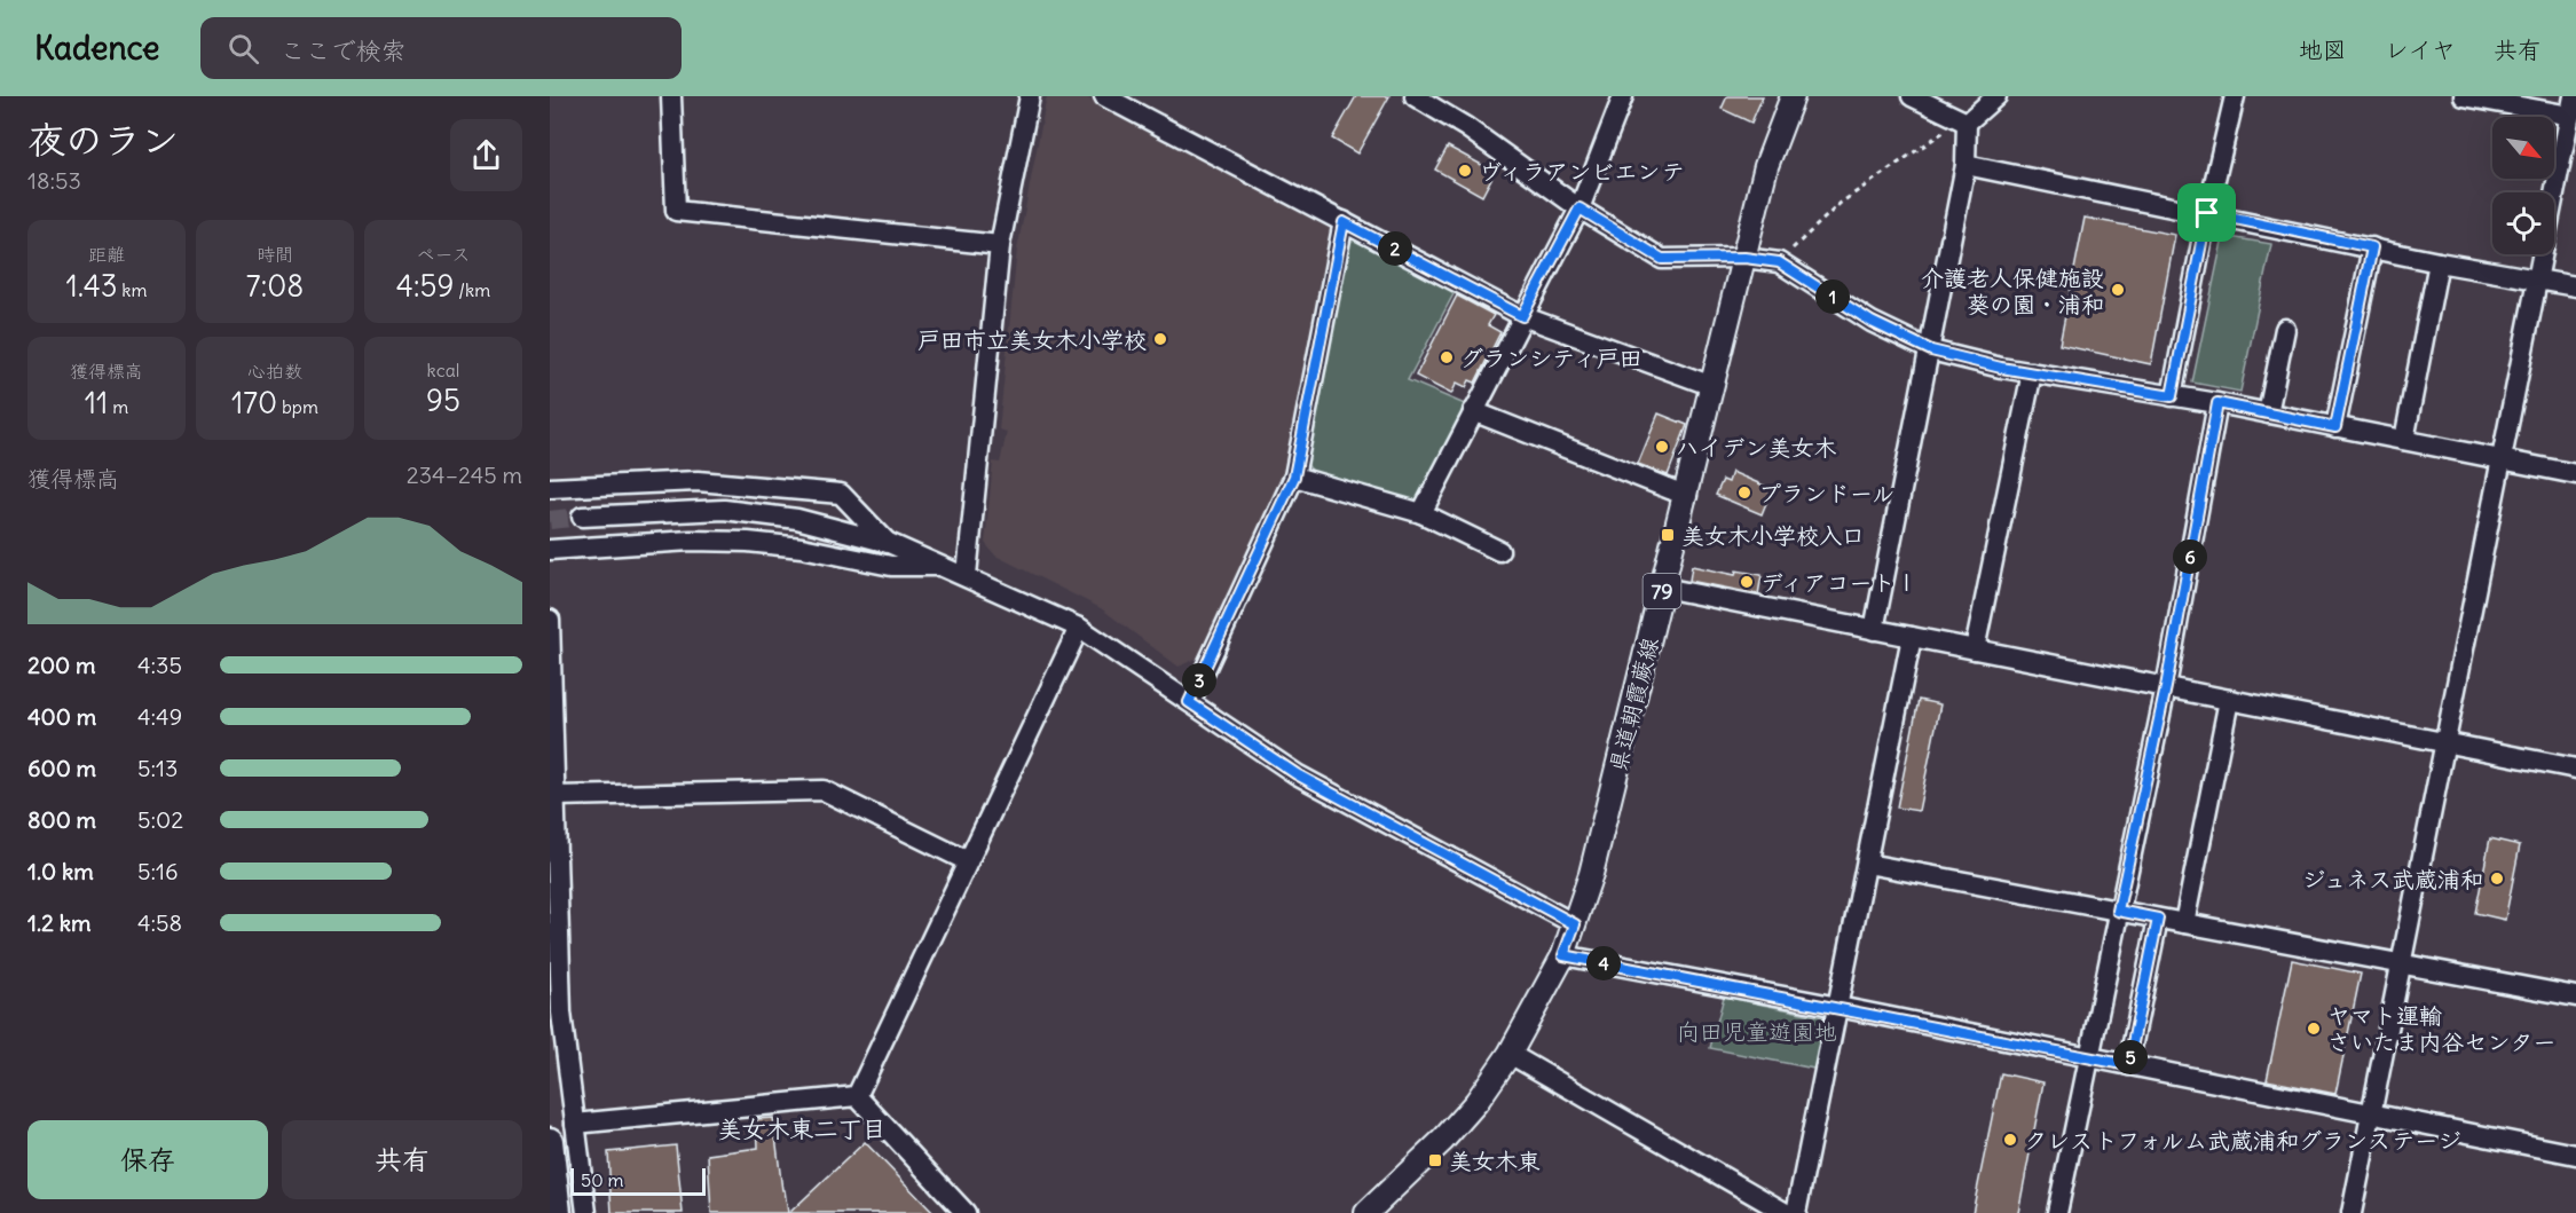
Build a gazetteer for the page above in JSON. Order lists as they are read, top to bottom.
{
  "streets": {
    "main road": ["79", "県道朝霞蕨線"]
  },
  "districts": ["美女木東二丁目"],
  "parks": ["向田児童遊園地"],
  "places": {
    "other": [
      "ヴィラアンビエンテ",
      "介護老人保健施設 葵の園・浦和",
      "戸田市立美女木小学校",
      "グランシティ戸田",
      "ハイデン美女木",
      "プランドール",
      "ディアコートⅠ",
      "ジュネス武蔵浦和",
      "ヤマト運輸 さいたま内谷センター",
      "クレストフォルム武蔵浦和グランステージ"
    ],
    "transit": ["美女木小学校入口", "美女木東"]
  },
  "scale_bar": "50 m",
  "north": "bottom right",
  "page": {
    "header": "Kadence",
    "search": "ここで検索",
    "nav": ["地図", "レイヤ", "共有"],
    "heading": ["夜のラン", "18:53"],
    "stats": [
      ["距離", "1.43 km"],
      ["時間", "7:08"],
      ["ペース", "4:59 /km"],
      ["獲得標高", "11 m"],
      ["心拍数", "170 bpm"],
      ["kcal", "95"]
    ],
    "pins": [
      "2",
      "1",
      "6",
      "3",
      "4",
      "5"
    ],
    "chart": ["獲得標高", "234–245 m"],
    "list": [
      {
        "name": "200 m",
        "note": "4:35"
      },
      {
        "name": "400 m",
        "note": "4:49"
      },
      {
        "name": "600 m",
        "note": "5:13"
      },
      {
        "name": "800 m",
        "note": "5:02"
      },
      {
        "name": "1.0 km",
        "note": "5:16"
      },
      {
        "name": "1.2 km",
        "note": "4:58"
      }
    ],
    "buttons": ["保存", "共有"],
    "scale": "50 m"
  }
}
